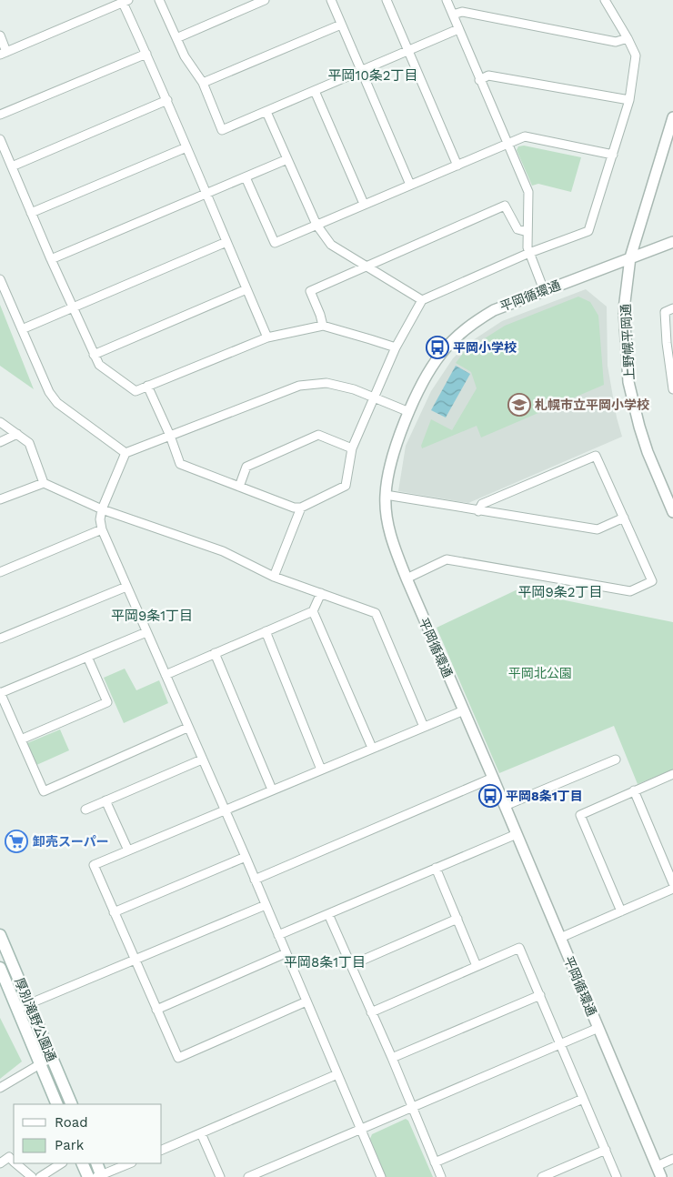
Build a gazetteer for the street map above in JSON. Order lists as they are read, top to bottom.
{
  "streets": {
    "main road": ["厚別滝野公園通"],
    "street": ["平岡循環通", "上野幌平岡通"]
  },
  "crossings": [
    ["平岡循環通", "上野幌平岡通"]
  ],
  "districts": [
    "平岡10条2丁目",
    "平岡9条2丁目",
    "平岡9条1丁目",
    "平岡8条1丁目"
  ],
  "parks": ["平岡北公園"],
  "places": {
    "bus stop": ["平岡小学校", "平岡8条1丁目"],
    "school or university": ["札幌市立平岡小学校"],
    "supermarket": ["卸売スーパー"]
  },
  "legend": ["Road", "Park"]
}
